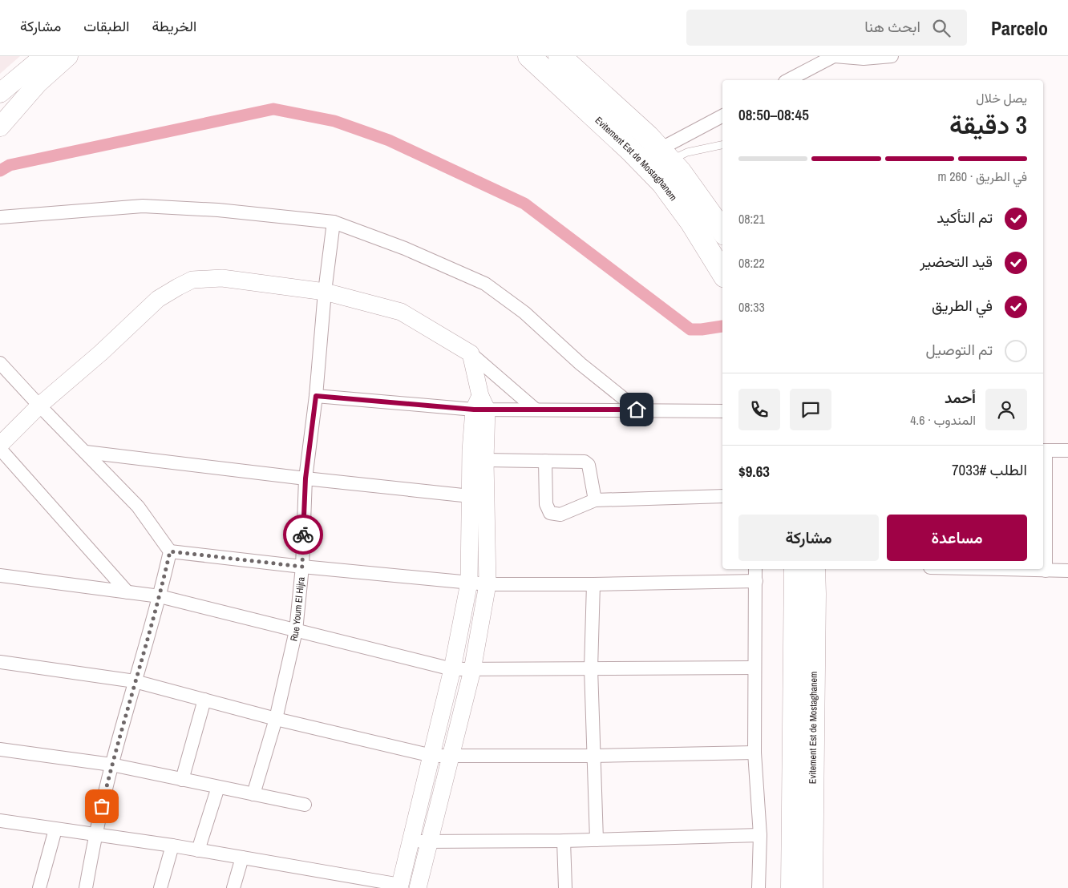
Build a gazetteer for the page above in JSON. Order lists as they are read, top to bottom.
{
  "streets": {
    "highway": ["Evitement Est de Mostaghanem"],
    "street": ["Rue Youm El Hijra"]
  },
  "page": {
    "header": "Parcelo",
    "search": "ابحث هنا",
    "nav": ["الخريطة", "الطبقات", "مشاركة"],
    "heading": ["3 دقيقة", "يصل خلال", "08:45–08:50"],
    "panel": [
      "أحمد",
      "المندوب · 4.6",
      "الطلب #7033",
      "$9.63"
    ],
    "bar": "في الطريق · 260 m",
    "list": [
      ["تم التأكيد", "08:21"],
      ["قيد التحضير", "08:22"],
      ["في الطريق", "08:33"],
      "تم التوصيل"
    ],
    "buttons": ["مساعدة", "مشاركة"]
  }
}
